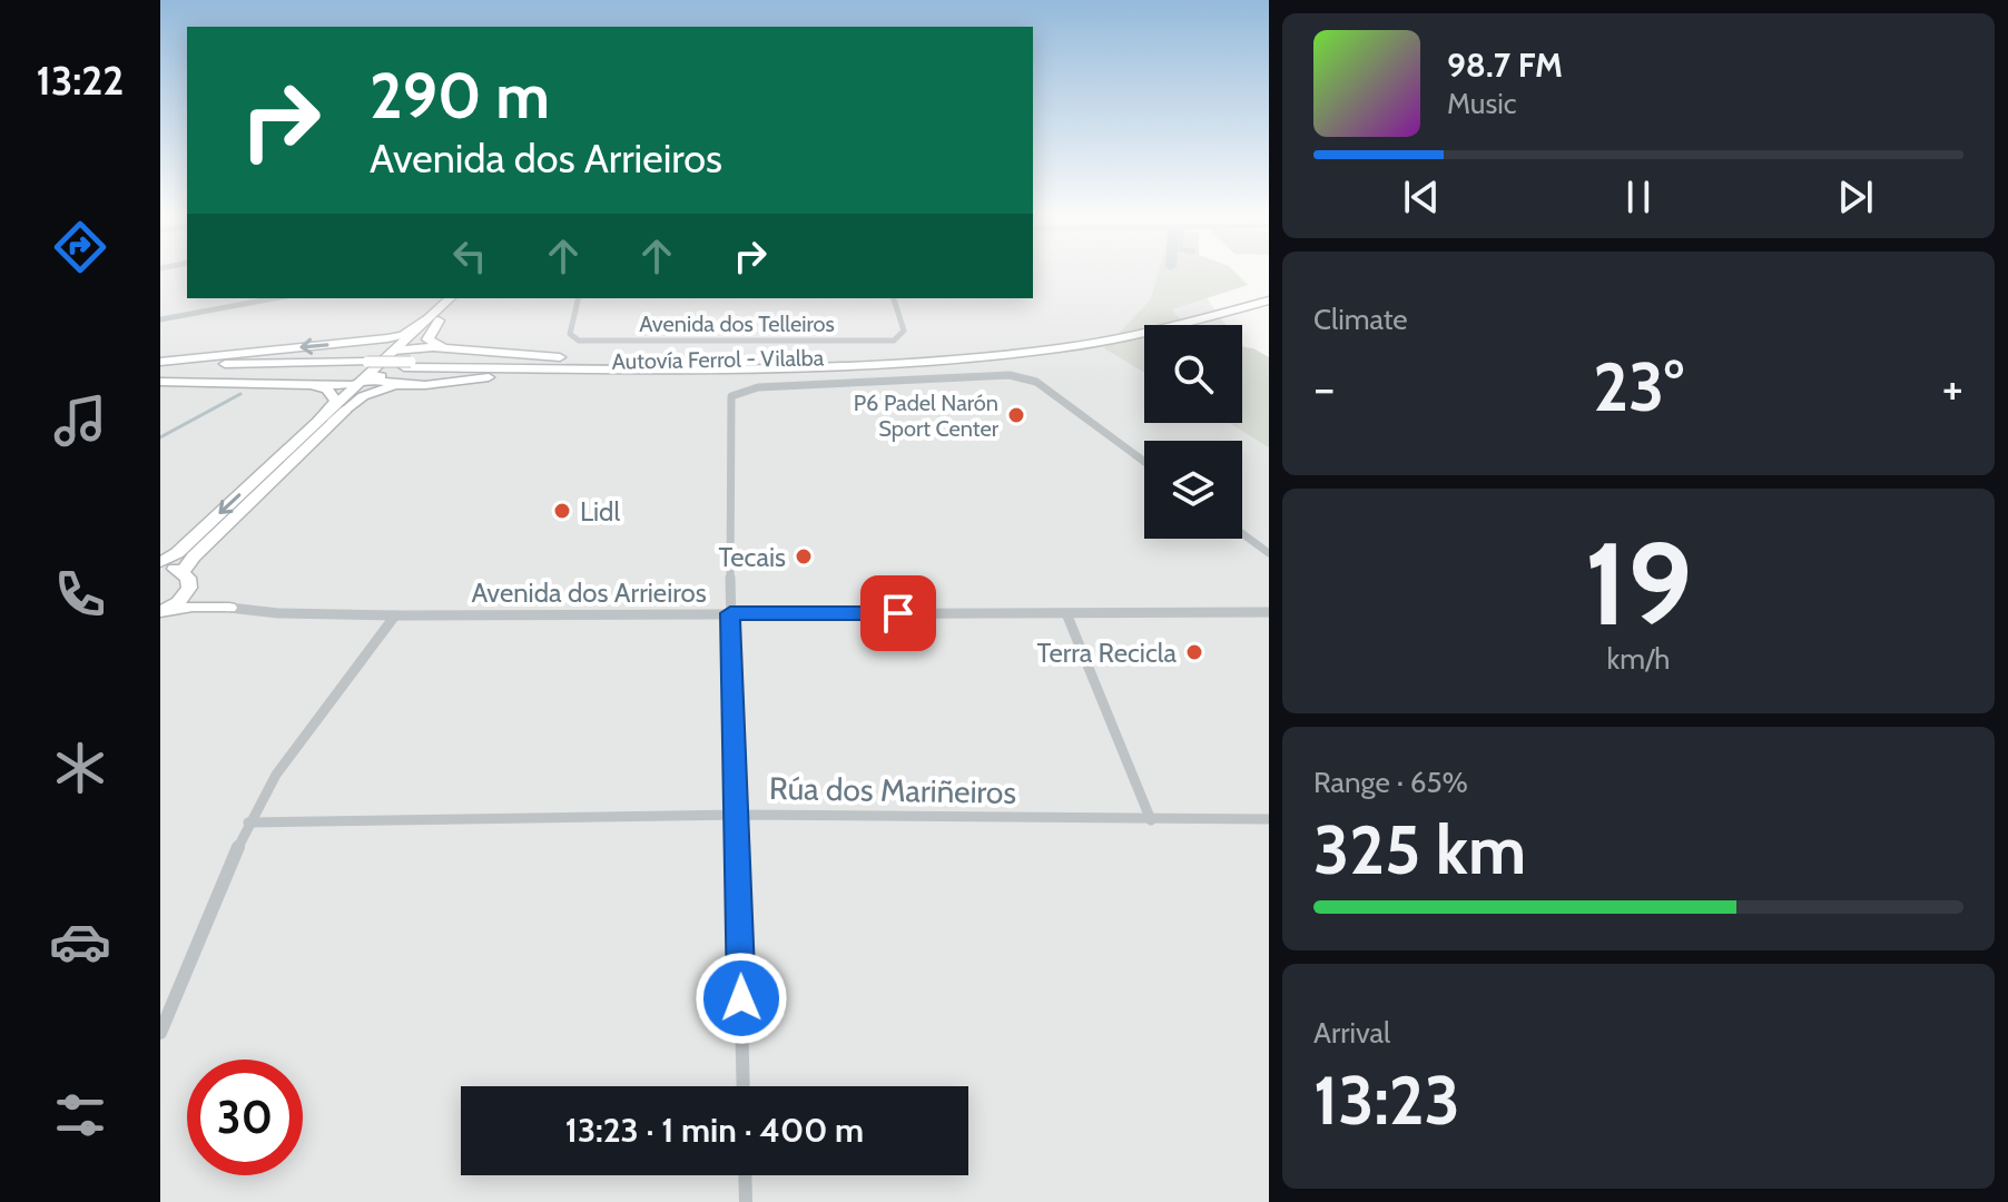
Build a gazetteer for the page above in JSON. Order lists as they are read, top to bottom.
{
  "streets": {
    "highway": ["Autovía Ferrol - Vilalba"],
    "street": ["Avenida dos Telleiros", "Avenida dos Arrieiros", "Rúa dos Mariñeiros"]
  },
  "places": [
    "P6 Padel Narón Sport Center",
    "Lidl",
    "Tecais",
    "Terra Recicla"
  ],
  "page": {
    "tabs": "13:22",
    "turn": ["290 m", "Avenida dos Arrieiros"],
    "song": ["98.7 FM", "Music"],
    "tile": [
      "Climate",
      ["19", "km/h"],
      ["Range · 65%", "325 km"],
      ["Arrival", "13:23"]
    ],
    "heat": ["−", "23°", "+"],
    "limit": "30",
    "trip": "13:23 · 1 min · 400 m"
  }
}
